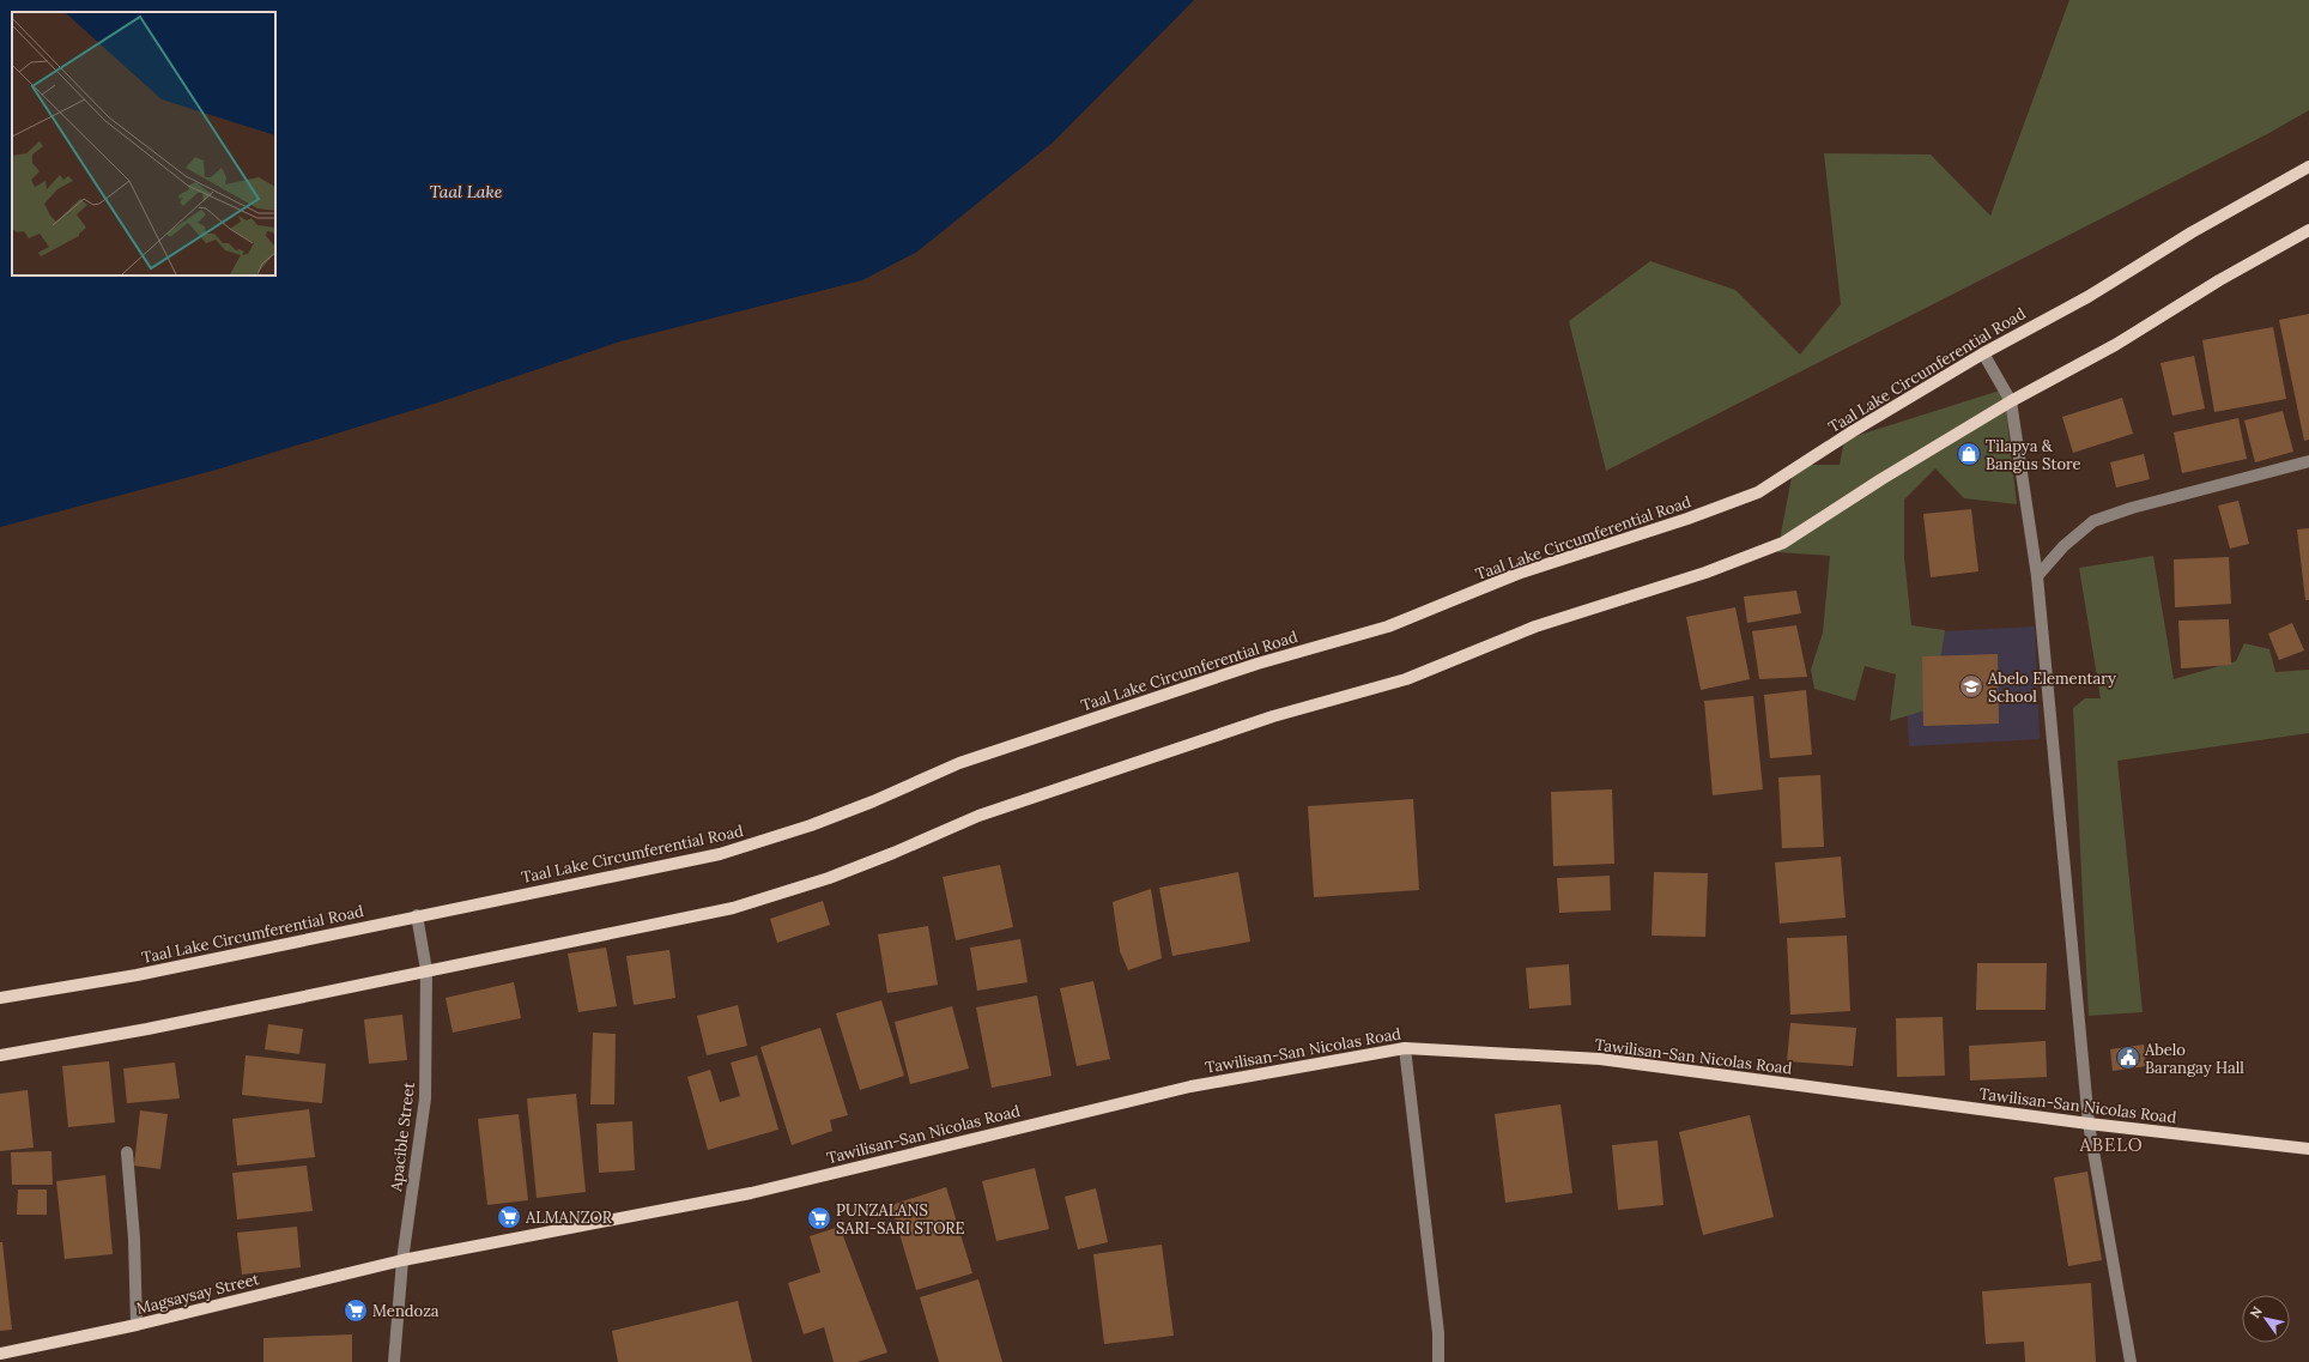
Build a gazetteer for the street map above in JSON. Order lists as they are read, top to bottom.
{
  "streets": {
    "main road": ["Taal Lake Circumferential Road", "Tawilisan-San Nicolas Road", "Magsaysay Street"],
    "street": ["Apacible Street"]
  },
  "crossings": [
    ["Taal Lake Circumferential Road", "Apacible Street"],
    ["Tawilisan-San Nicolas Road", "Apacible Street"],
    ["Tawilisan-San Nicolas Road", "Magsaysay Street"],
    ["Apacible Street", "Magsaysay Street"]
  ],
  "districts": ["ABELO"],
  "water": ["Taal Lake"],
  "places": {
    "shop": ["Tilapya & Bangus Store"],
    "school or university": ["Abelo Elementary School"],
    "public building": ["Abelo Barangay Hall"],
    "supermarket": ["ALMANZOR", "PUNZALANS SARI-SARI STORE", "Mendoza"]
  },
  "north": "top left"
}
